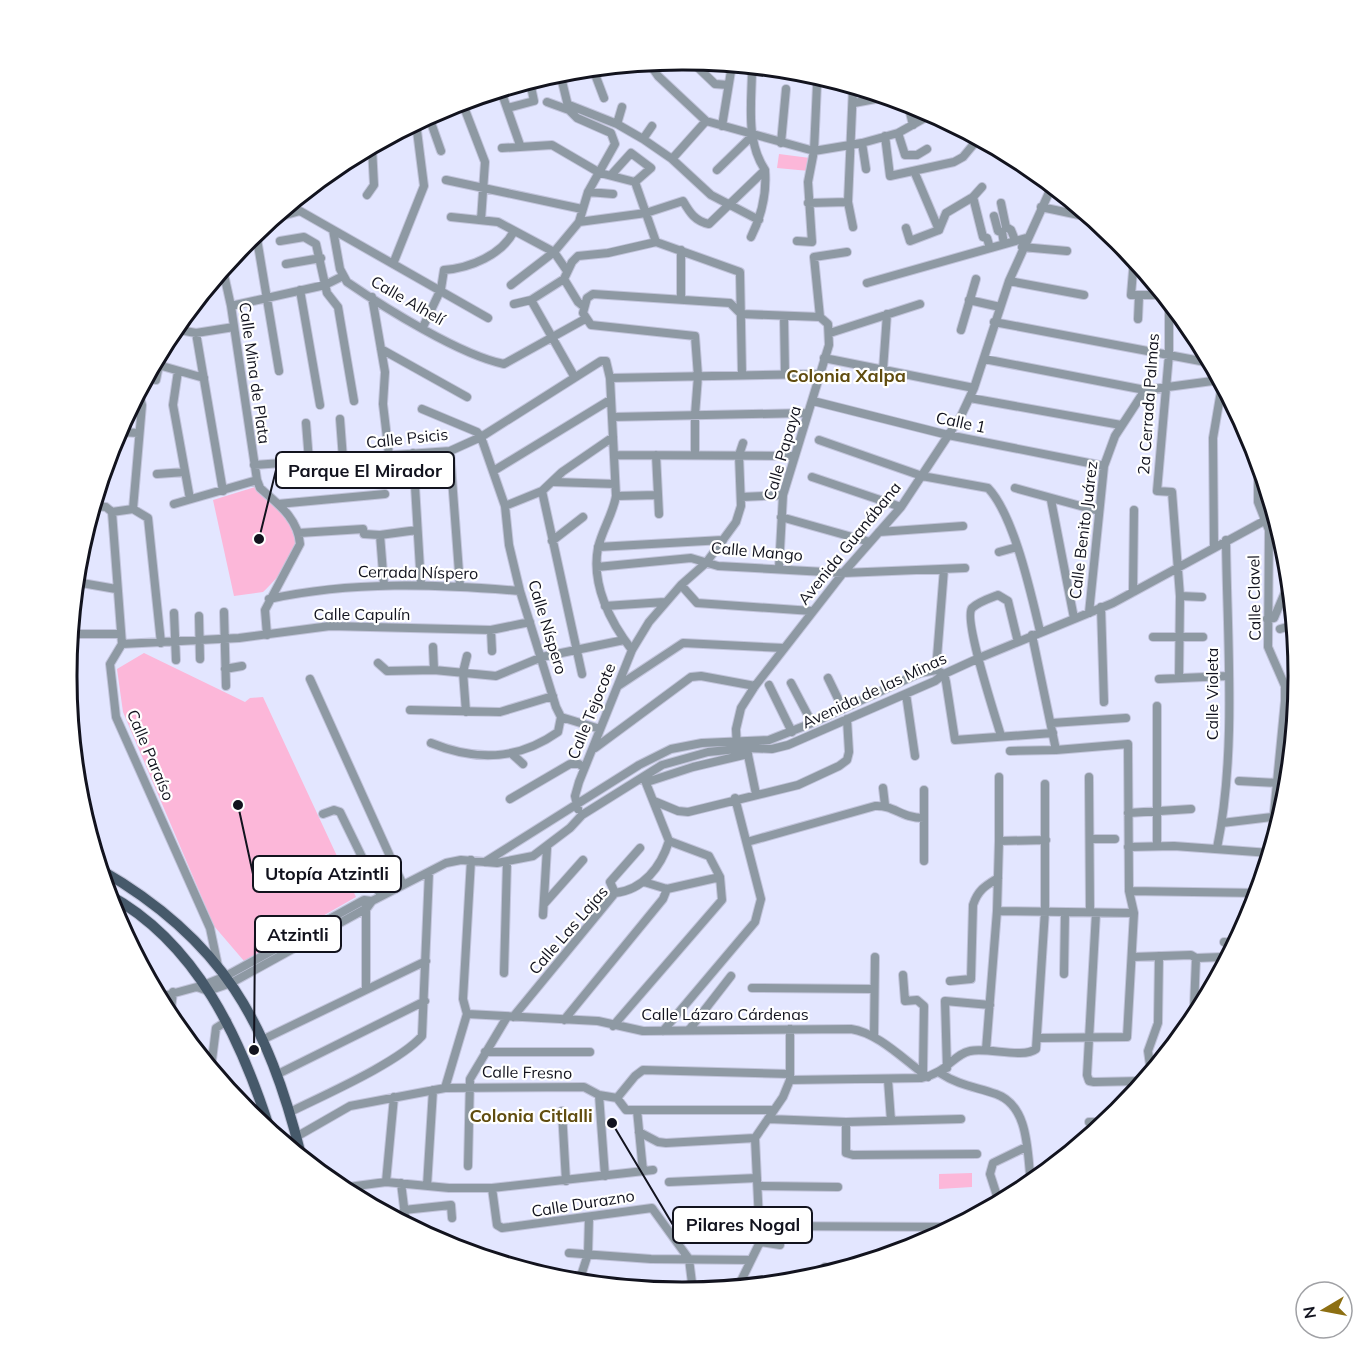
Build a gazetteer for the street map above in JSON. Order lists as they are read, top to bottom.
{
  "streets": {
    "street": [
      "Calle Alhelí",
      "Calle Mina de Plata",
      "2a Cerrada Palmas",
      "Calle 1",
      "Calle Psicis",
      "Calle Papaya",
      "Calle Benito Juárez",
      "Avenida Guanábana",
      "Calle Mango",
      "Cerrada Níspero",
      "Calle Clavel",
      "Calle Capulín",
      "Calle Níspero",
      "Avenida de las Minas",
      "Calle Violeta",
      "Calle Tejocote",
      "Calle Paraíso",
      "Calle Las Lajas",
      "Calle Lázaro Cárdenas",
      "Calle Fresno",
      "Calle Durazno"
    ]
  },
  "crossings": [
    ["Calle Mina de Plata", "Calle Psicis"],
    ["2a Cerrada Palmas", "Avenida de las Minas"],
    ["Calle 1", "Calle Papaya"],
    ["Calle 1", "Calle Benito Juárez"],
    ["Calle 1", "Avenida Guanábana"],
    ["Calle Psicis", "Calle Níspero"],
    ["Calle Psicis", "Calle Tejocote"],
    ["Calle Papaya", "Calle Mango"],
    ["Calle Benito Juárez", "Avenida de las Minas"],
    ["Avenida Guanábana", "Calle Mango"],
    ["Avenida Guanábana", "Avenida de las Minas"],
    ["Calle Mango", "Calle Tejocote"],
    ["Cerrada Níspero", "Calle Níspero"],
    ["Calle Capulín", "Calle Níspero"],
    ["Calle Capulín", "Calle Paraíso"],
    ["Avenida de las Minas", "Calle Violeta"],
    ["Avenida de las Minas", "Calle Tejocote"],
    ["Avenida de las Minas", "Calle Paraíso"],
    ["Calle Las Lajas", "Calle Lázaro Cárdenas"],
    ["Calle Las Lajas", "Calle Fresno"]
  ],
  "districts": ["Colonia Xalpa", "Colonia Citlalli"],
  "places": [
    "Parque El Mirador",
    "Utopía Atzintli",
    "Atzintli",
    "Pilares Nogal"
  ],
  "north": "left"
}
